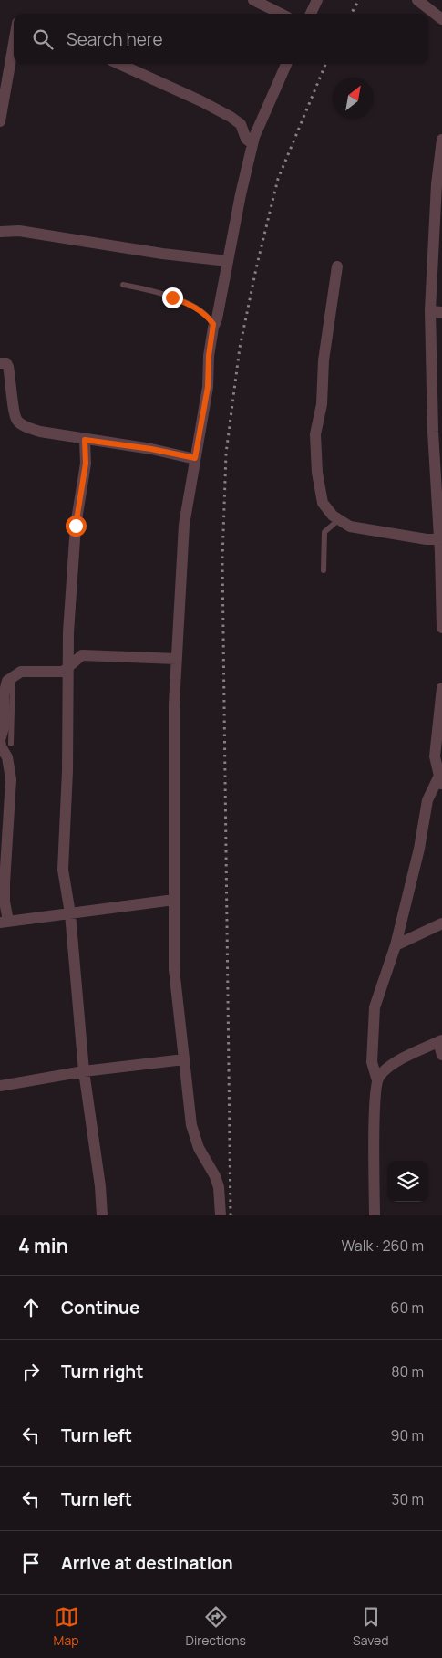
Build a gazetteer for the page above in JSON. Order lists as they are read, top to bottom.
{
  "north": "top right",
  "page": {
    "search": "Search here",
    "heading": ["4 min", "Walk · 260 m"],
    "list": [
      ["Continue", "60 m"],
      ["Turn right", "80 m"],
      ["Turn left", "90 m"],
      ["Turn left", "30 m"],
      "Arrive at destination"
    ],
    "nav": ["Map", "Directions", "Saved"]
  }
}
